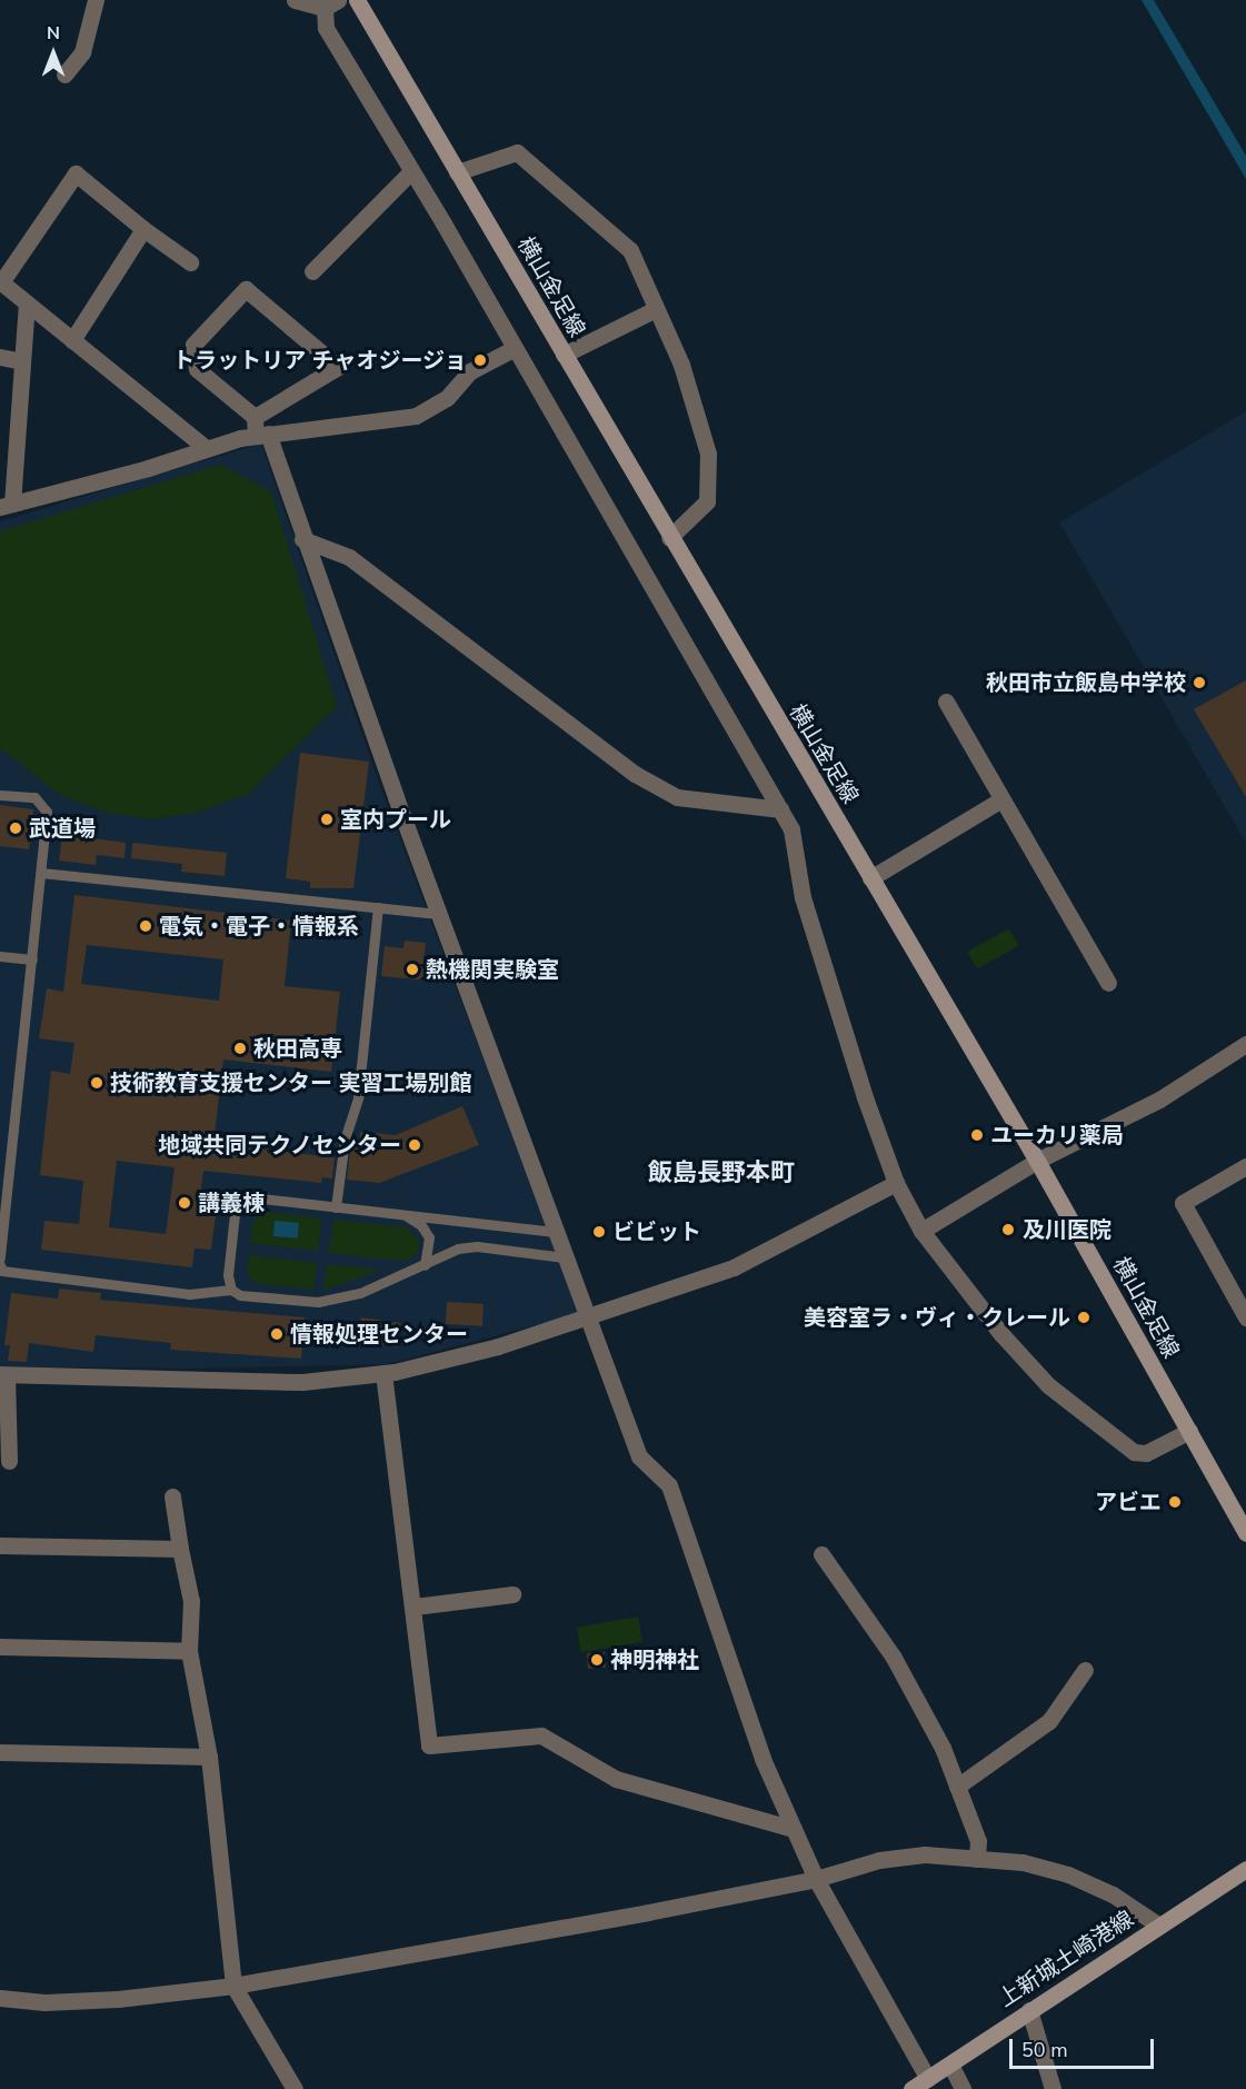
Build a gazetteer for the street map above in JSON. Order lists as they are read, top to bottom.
{
  "streets": {
    "street": ["横山金足線", "上新城土崎港線"]
  },
  "districts": ["飯島長野本町"],
  "places": [
    "トラットリア チャオジージョ",
    "秋田市立飯島中学校",
    "室内プール",
    "武道場",
    "電気・電子・情報系",
    "熱機関実験室",
    "秋田高専",
    "技術教育支援センター 実習工場別館",
    "ユーカリ薬局",
    "地域共同テクノセンター",
    "講義棟",
    "及川医院",
    "ビビット",
    "美容室ラ・ヴィ・クレール",
    "情報処理センター",
    "アビエ",
    "神明神社"
  ],
  "scale_bar": "50 m",
  "north": "top"
}
